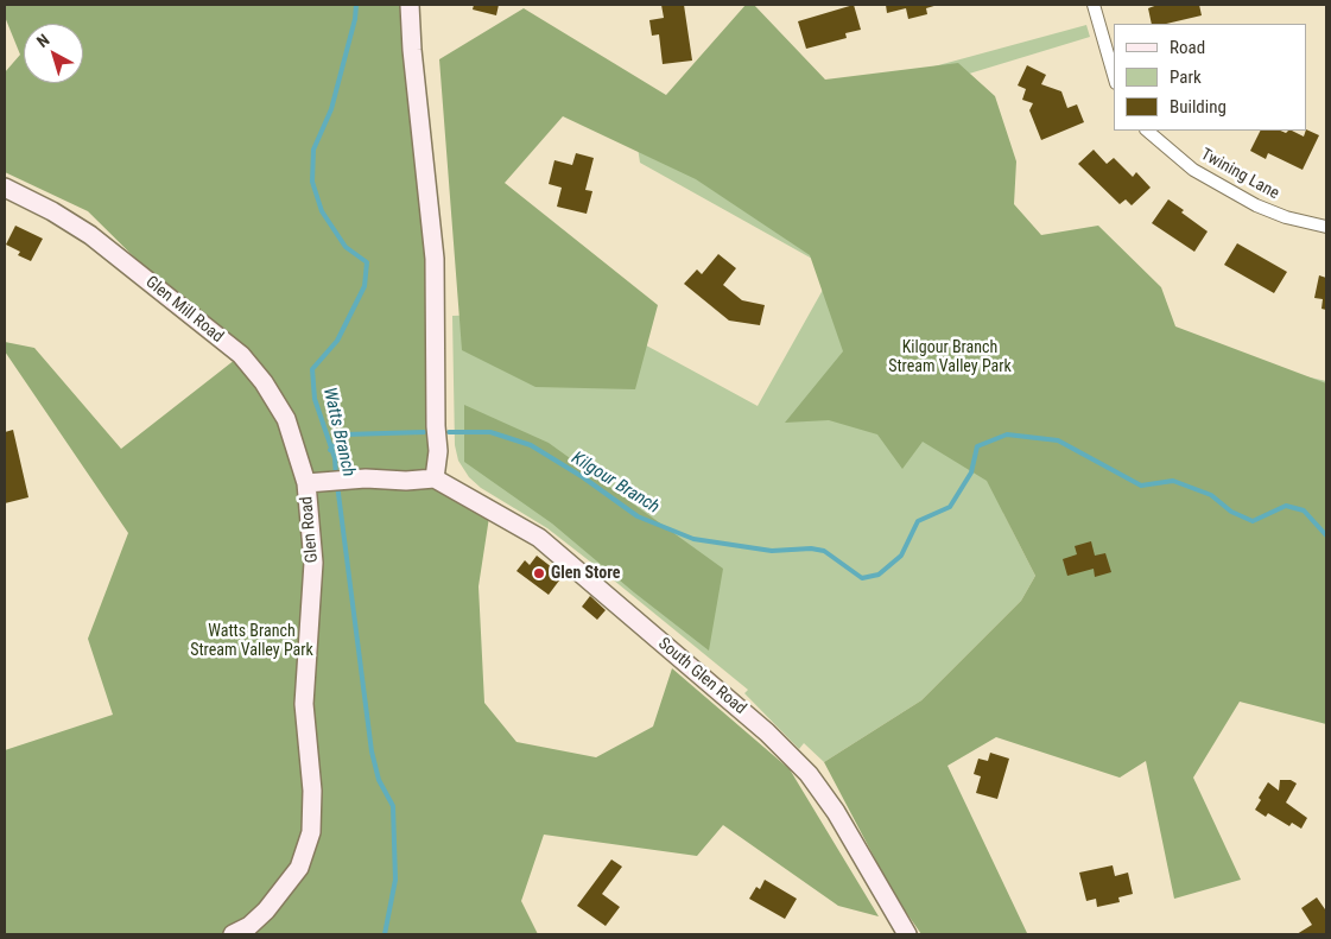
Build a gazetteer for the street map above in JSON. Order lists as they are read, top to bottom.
{
  "streets": {
    "main road": ["Glen Mill Road", "Glen Road", "South Glen Road"],
    "street": ["Twining Lane"]
  },
  "crossings": [
    ["Glen Mill Road", "Glen Road"],
    ["Glen Road", "South Glen Road"]
  ],
  "water": ["Watts Branch", "Kilgour Branch"],
  "parks": ["Kilgour Branch Stream Valley Park", "Watts Branch Stream Valley Park"],
  "places": ["Glen Store"],
  "legend": ["Road", "Park", "Building"],
  "north": "top left"
}
